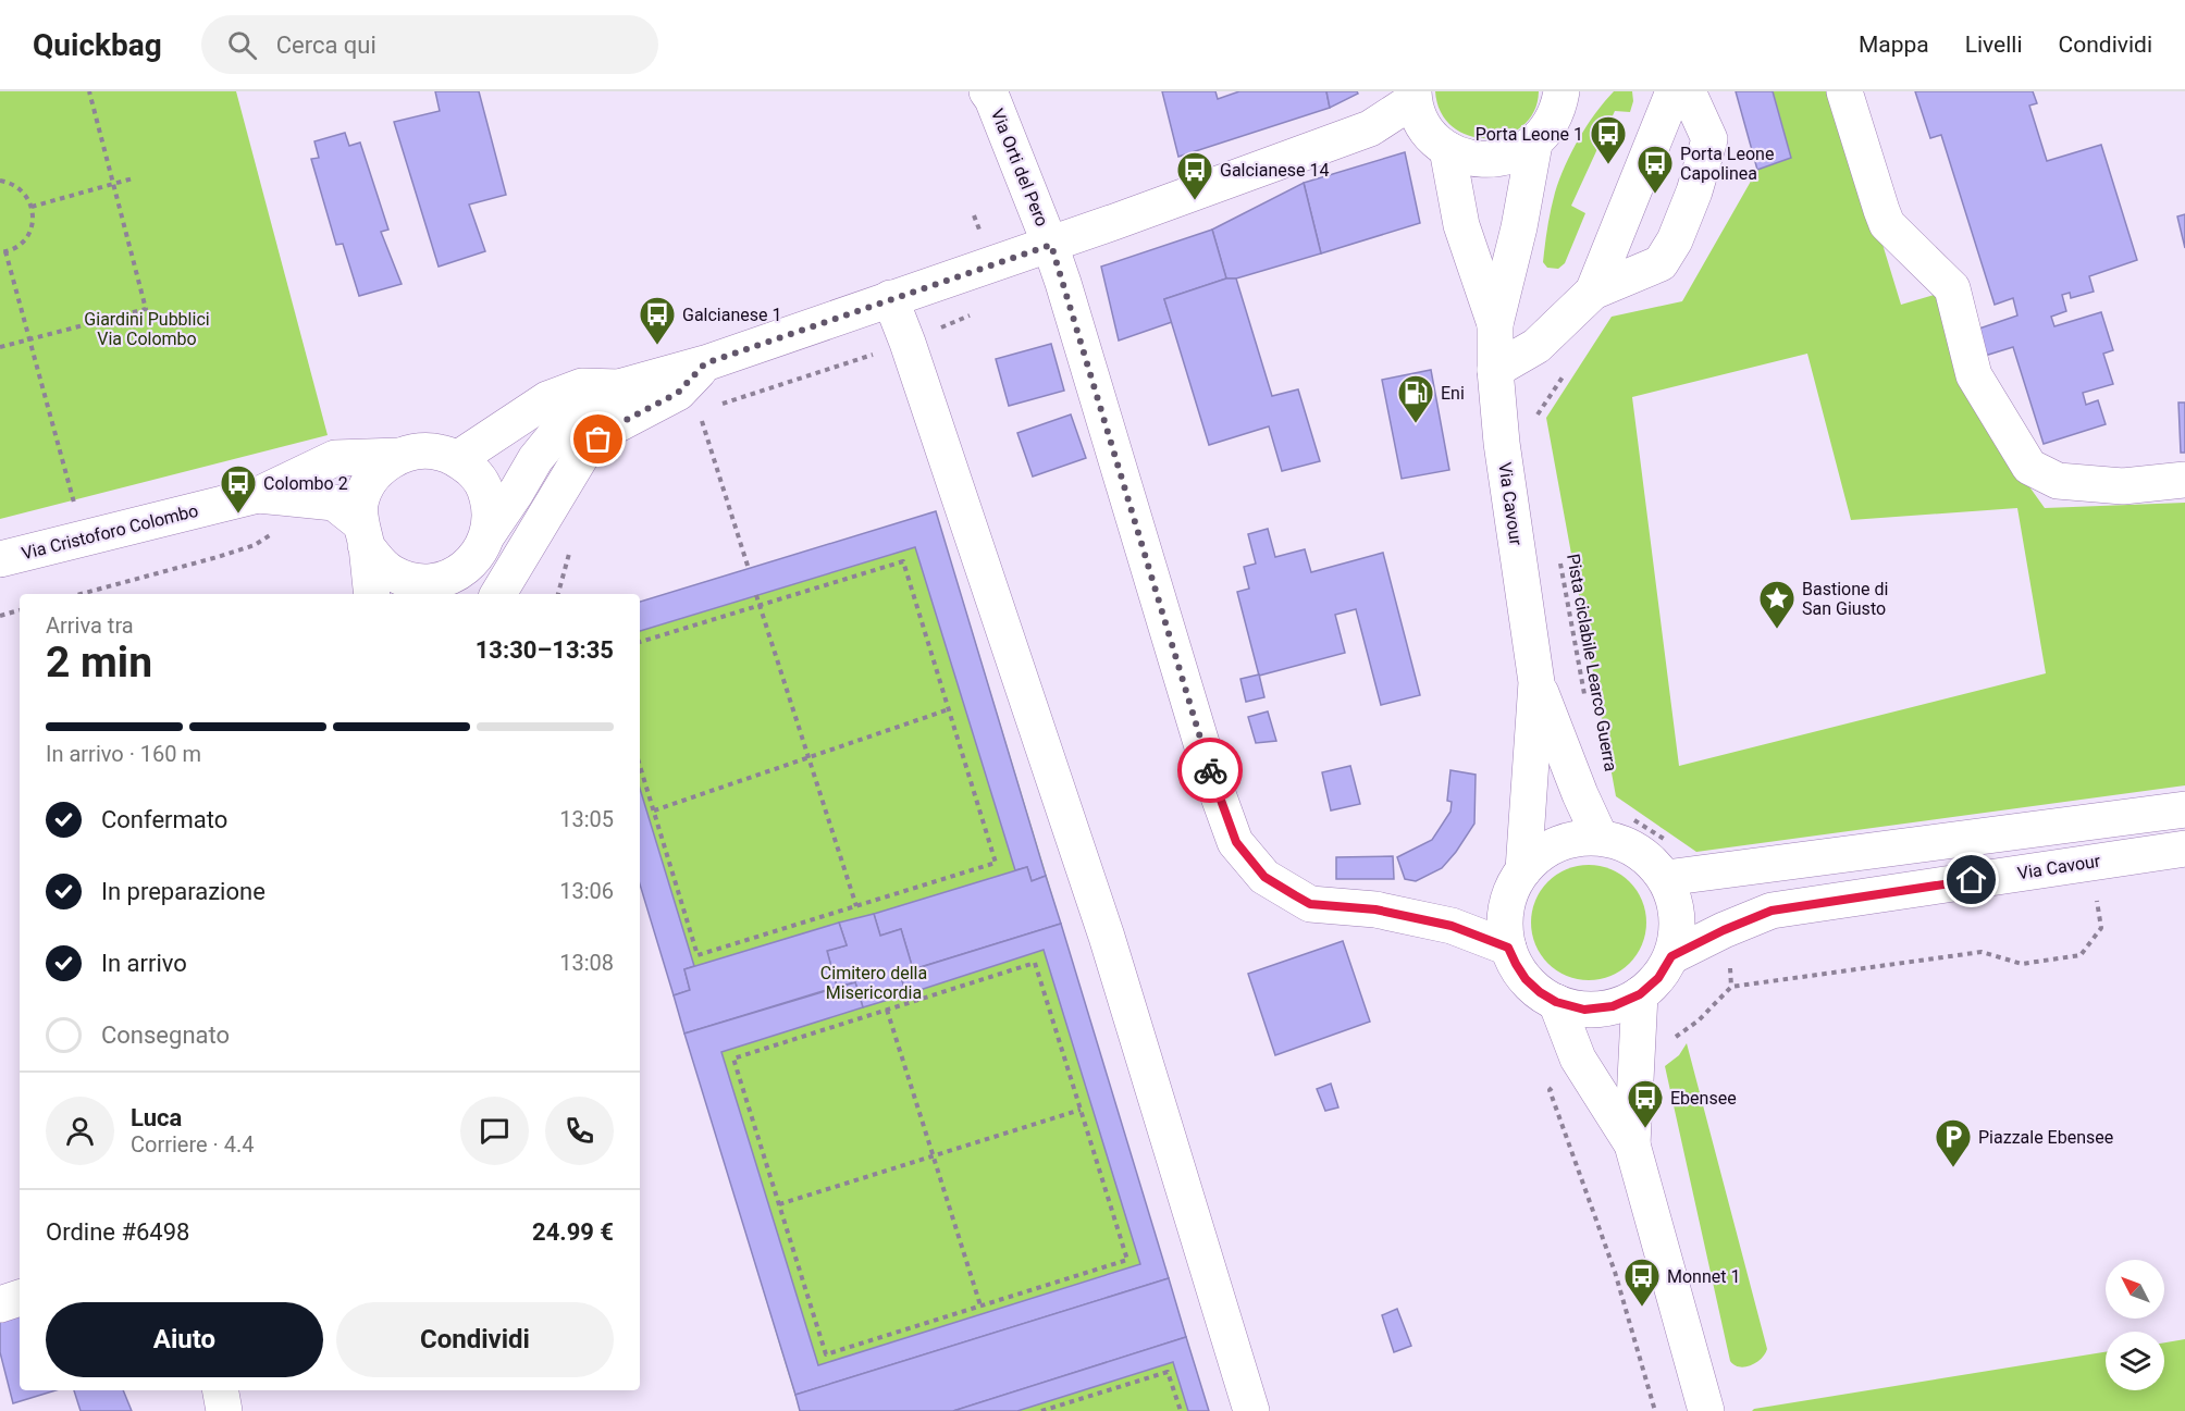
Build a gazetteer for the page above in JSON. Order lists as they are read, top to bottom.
{
  "streets": {
    "street": ["Via Orti del Pero", "Via Cavour", "Via Cristoforo Colombo"],
    "path": ["Pista ciclabile Learco Guerra"]
  },
  "crossings": [
    ["Via Orti del Pero", "Via Cavour"]
  ],
  "parks": ["Giardini Pubblici Via Colombo", "Cimitero della Misericordia"],
  "places": {
    "bus stop": [
      "Porta Leone 1",
      "Porta Leone Capolinea",
      "Galcianese 14",
      "Galcianese 1",
      "Colombo 2",
      "Ebensee",
      "Monnet 1"
    ],
    "fuel station": ["Eni"],
    "place": ["Bastione di San Giusto"],
    "parking": ["Piazzale Ebensee"]
  },
  "north": "top left",
  "page": {
    "header": "Quickbag",
    "search": "Cerca qui",
    "nav": ["Mappa", "Livelli", "Condividi"],
    "heading": ["2 min", "Arriva tra", "13:30–13:35"],
    "panel": [
      "Luca",
      "Corriere · 4.4",
      "Ordine #6498",
      "24.99 €"
    ],
    "bar": "In arrivo · 160 m",
    "list": [
      ["Confermato", "13:05"],
      ["In preparazione", "13:06"],
      ["In arrivo", "13:08"],
      "Consegnato"
    ],
    "buttons": ["Aiuto", "Condividi"]
  }
}
